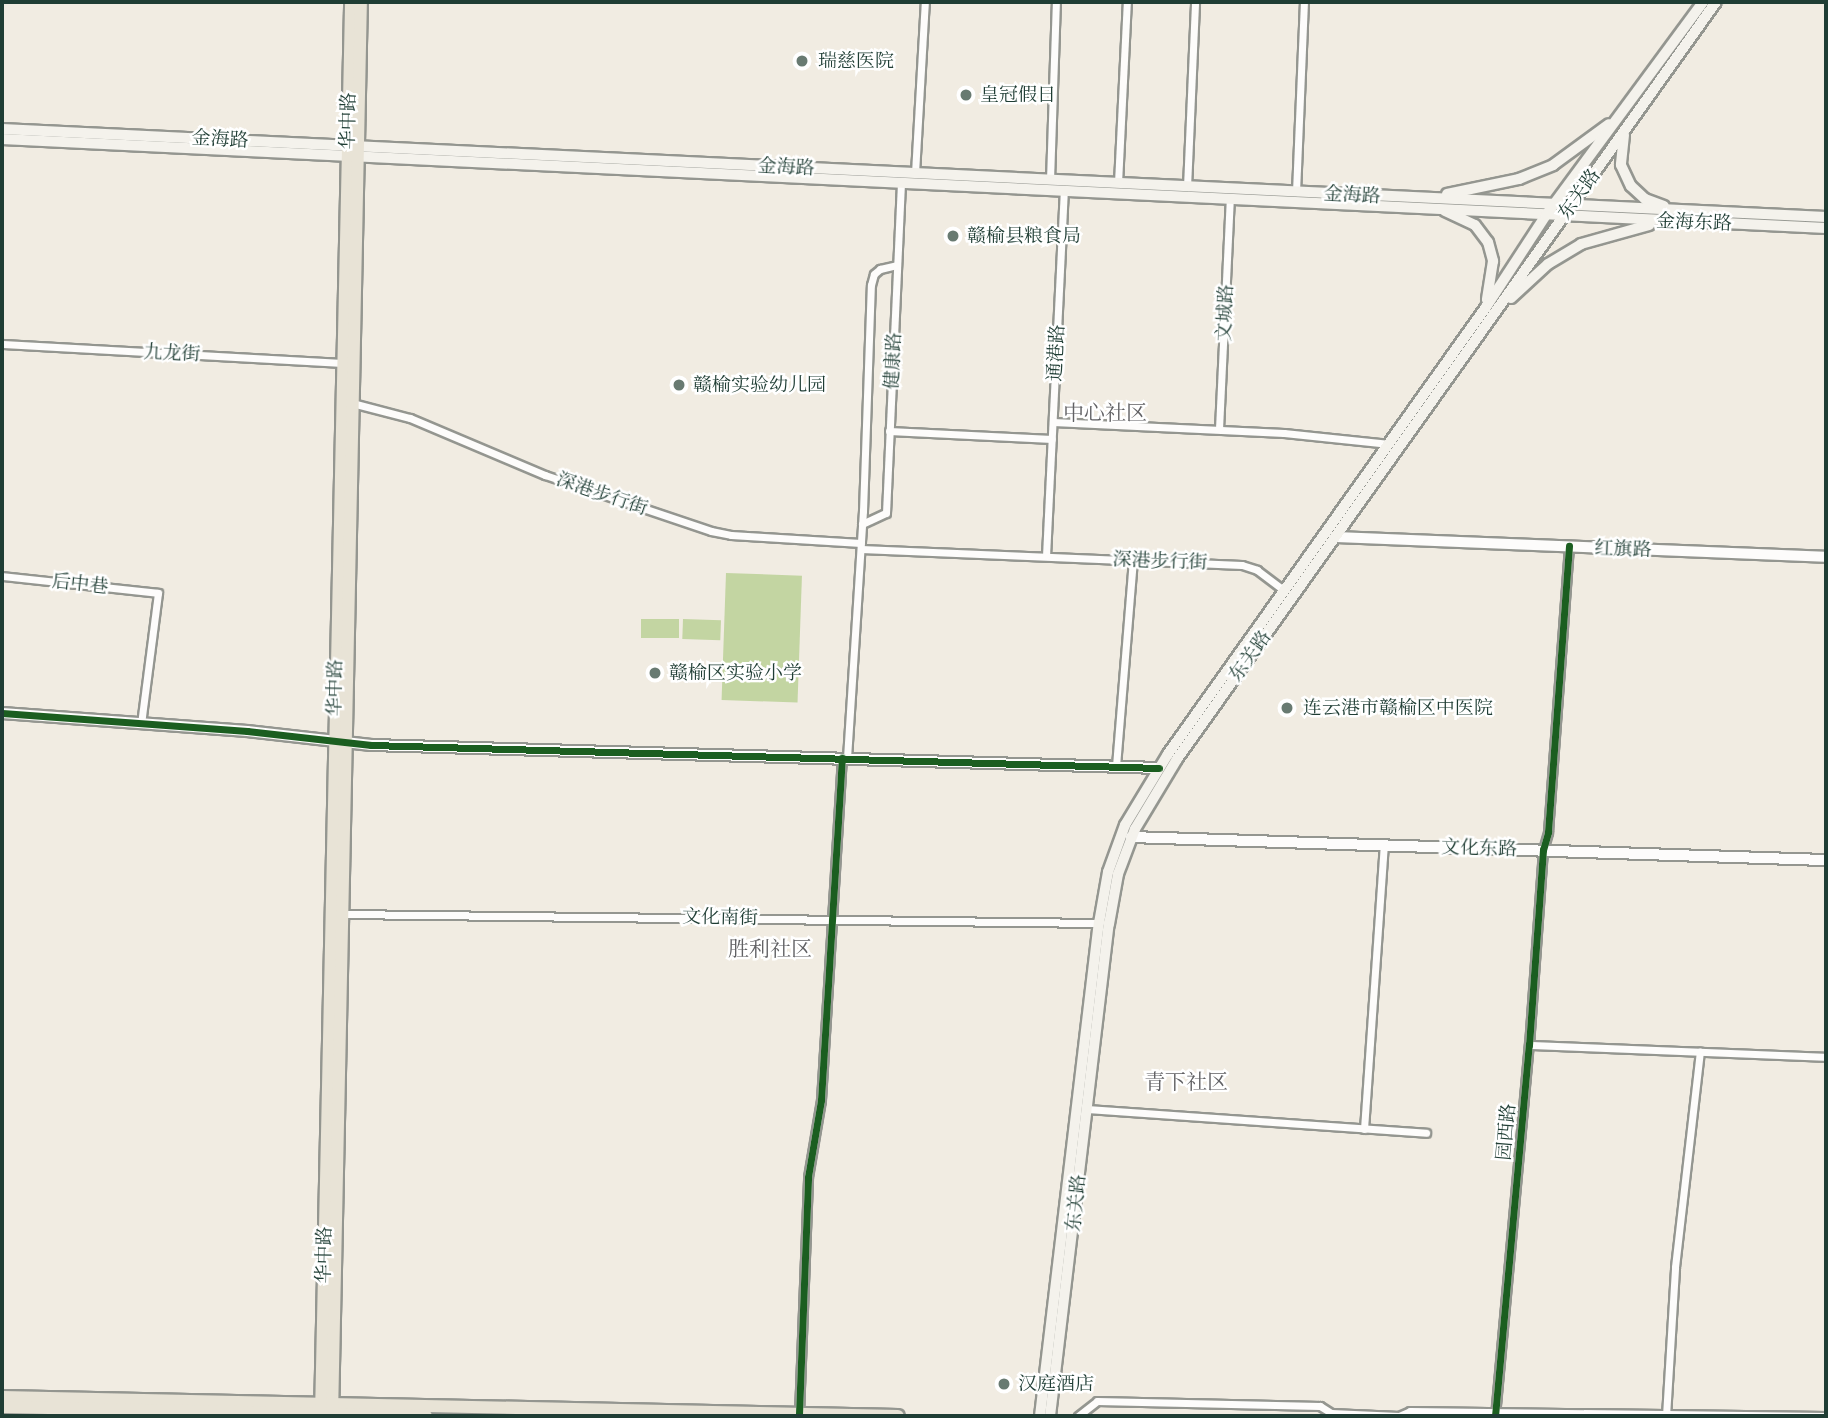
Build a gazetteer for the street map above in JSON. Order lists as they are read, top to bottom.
{
  "streets": {
    "main road": [
      "华中路",
      "金海路",
      "东关路",
      "金海东路"
    ],
    "street": [
      "文城路",
      "九龙街",
      "通港路",
      "健康路",
      "深港步行街",
      "红旗路",
      "后中巷",
      "文化东路",
      "文化南街",
      "园西路"
    ]
  },
  "crossings": [
    ["华中路", "金海路"],
    ["华中路", "九龙街"],
    ["华中路", "深港步行街"],
    ["华中路", "文化南街"],
    ["金海路", "东关路"],
    ["金海路", "金海东路"],
    ["金海路", "文城路"],
    ["金海路", "通港路"],
    ["金海路", "健康路"],
    ["东关路", "金海东路"],
    ["东关路", "深港步行街"],
    ["东关路", "红旗路"],
    ["东关路", "文化东路"],
    ["东关路", "文化南街"],
    ["通港路", "深港步行街"],
    ["红旗路", "园西路"],
    ["文化东路", "园西路"]
  ],
  "districts": ["中心社区", "胜利社区", "青下社区"],
  "places": [
    "瑞慈医院",
    "皇冠假日",
    "赣榆县粮食局",
    "赣榆实验幼儿园",
    "赣榆区实验小学",
    "连云港市赣榆区中医院",
    "汉庭酒店"
  ]
}
